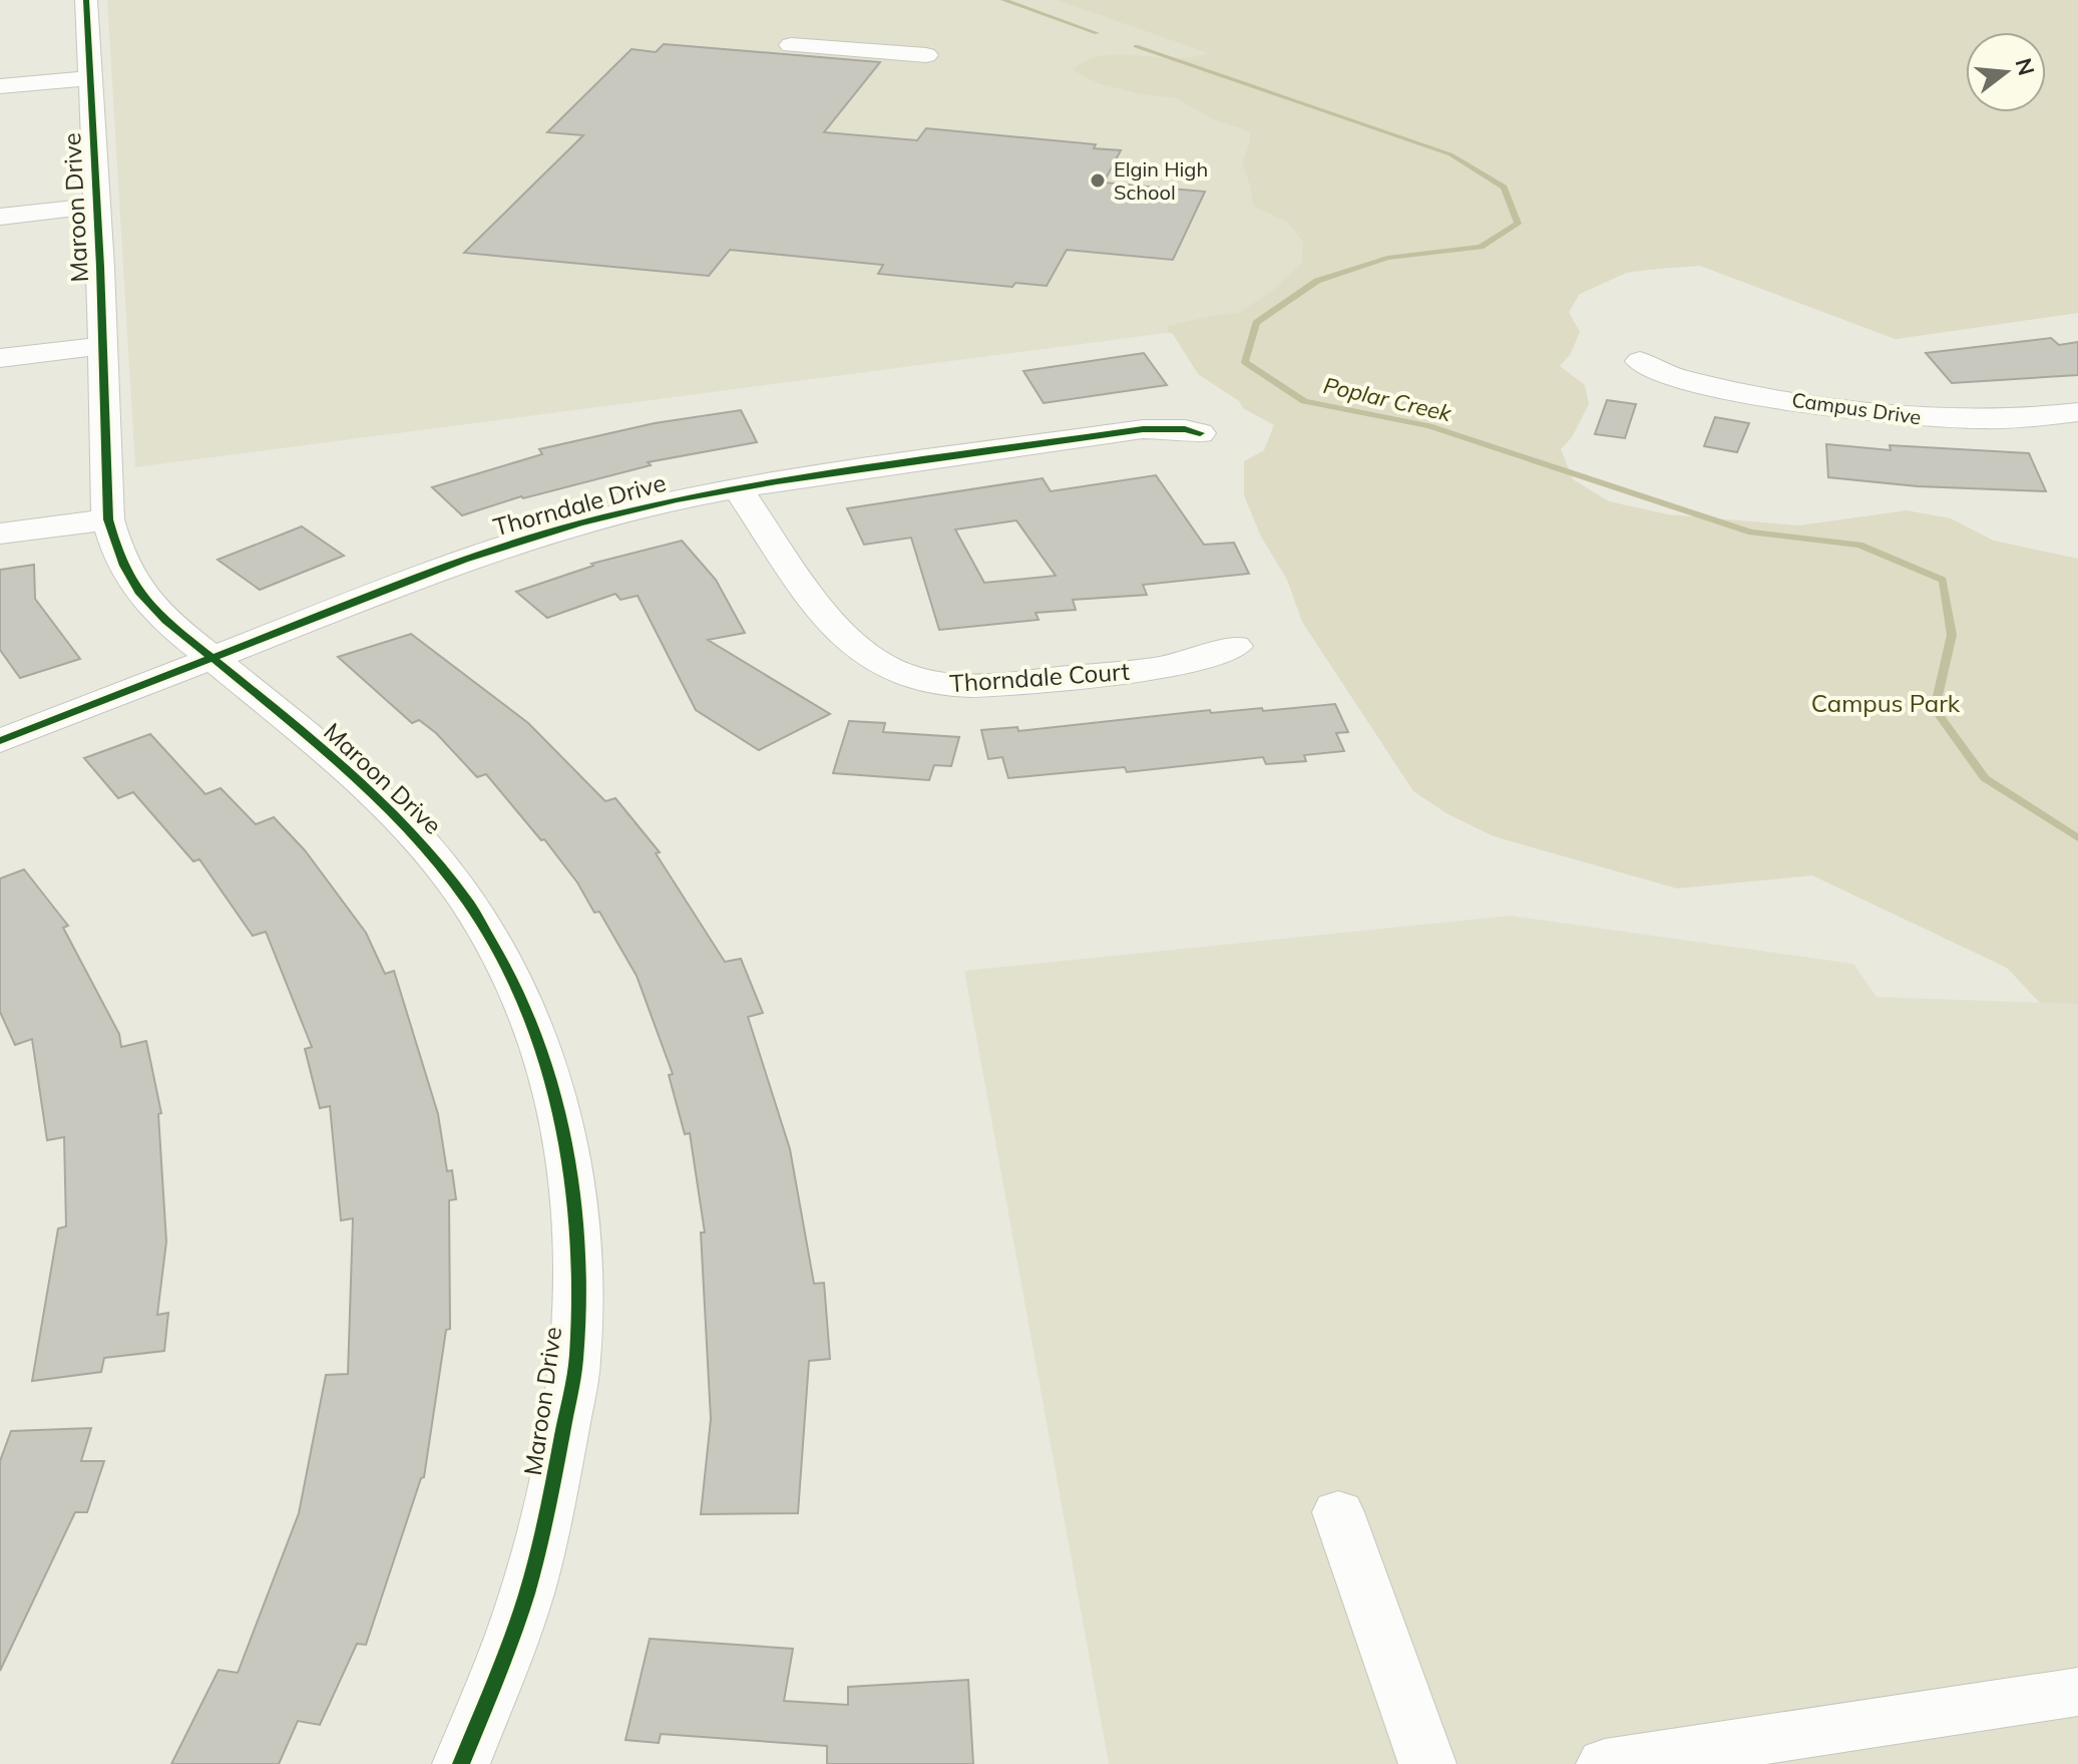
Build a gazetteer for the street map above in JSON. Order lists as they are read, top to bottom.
{
  "streets": {
    "street": [
      "Maroon Drive",
      "Campus Drive",
      "Thorndale Drive",
      "Thorndale Court"
    ]
  },
  "crossings": [
    ["Maroon Drive", "Thorndale Drive"],
    ["Thorndale Drive", "Thorndale Court"]
  ],
  "water": ["Poplar Creek"],
  "parks": ["Campus Park"],
  "places": ["Elgin High School"],
  "north": "right"
}
